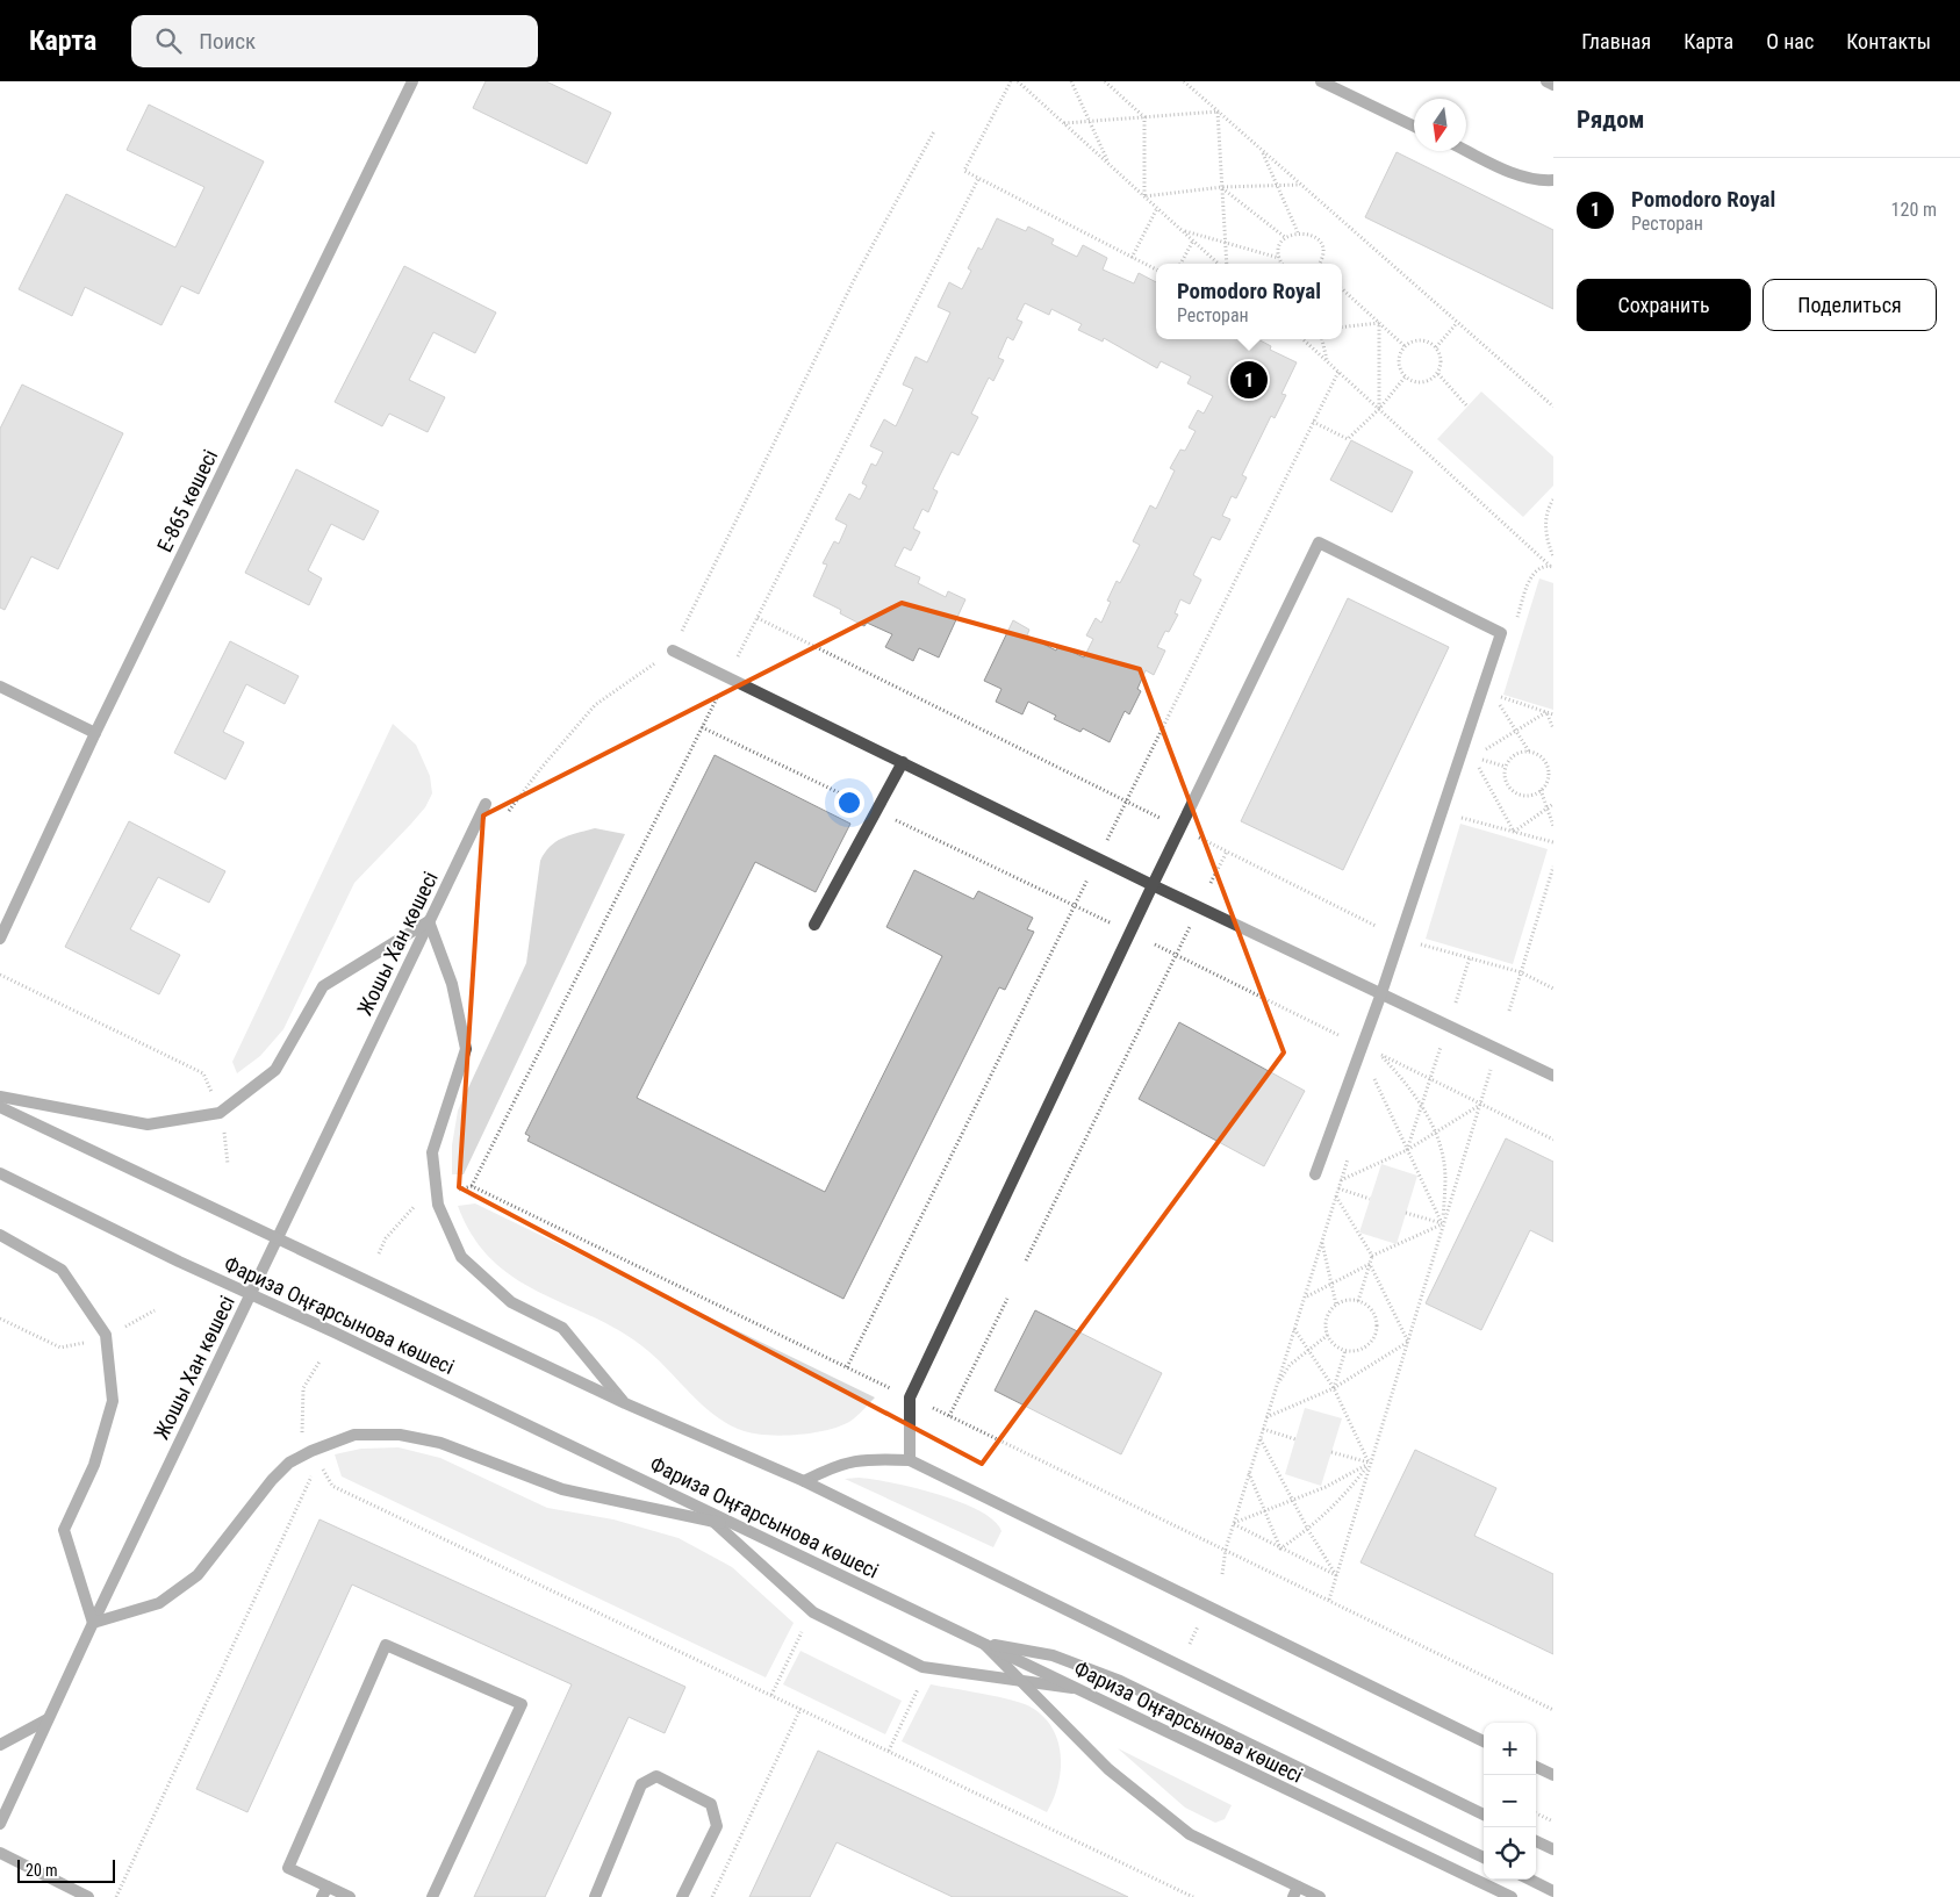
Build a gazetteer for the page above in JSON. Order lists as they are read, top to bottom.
{
  "streets": {
    "street": ["Е-865 көшесі", "Жошы Хан көшесі", "Фариза Оңғарсынова көшесі"]
  },
  "crossings": [
    ["Жошы Хан көшесі", "Фариза Оңғарсынова көшесі"]
  ],
  "scale_bar": "20 m",
  "north": "bottom",
  "page": {
    "header": "Карта",
    "search": "Поиск",
    "nav": [
      "Главная",
      "Карта",
      "О нас",
      "Контакты"
    ],
    "heading": "Рядом",
    "list": [
      {
        "mark": "1",
        "name": "Pomodoro Royal",
        "note": "Ресторан",
        "value": "120 m"
      }
    ],
    "buttons": ["Сохранить", "Поделиться"],
    "popup": ["Pomodoro Royal", "Ресторан"],
    "pins": "1",
    "map_buttons": ["+", "−"],
    "scale": "20 m"
  }
}
